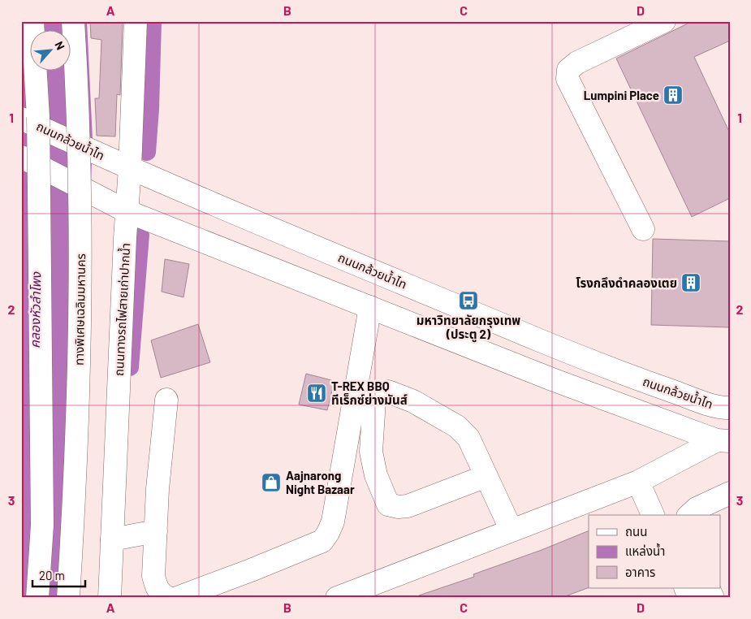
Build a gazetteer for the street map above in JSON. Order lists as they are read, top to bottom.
{
  "streets": {
    "main road": ["ถนนกล้วยน้ำไท", "ทางพิเศษเฉลิมมหานคร", "ถนนทางรถไฟสายเก่าปากน้ำ"]
  },
  "crossings": [
    ["ถนนกล้วยน้ำไท", "ถนนทางรถไฟสายเก่าปากน้ำ"]
  ],
  "water": ["คลองหัวลำโพง"],
  "places": {
    "building": ["Lumpini Place", "โรงกลึงดำคลองเตย"],
    "bus stop": ["มหาวิทยาลัยกรุงเทพ (ประตู 2)"],
    "restaurant": ["T-REX BBQ ทีเร็กซ์ย่างมันส์"],
    "shop": ["Aajnarong Night Bazaar"]
  },
  "legend": ["ถนน", "แหล่งน้ำ", "อาคาร"],
  "scale_bar": "20 m",
  "north": "top right",
  "grid": {
    "columns": [
      "A",
      "B",
      "C",
      "D"
    ],
    "rows": ["1", "2", "3"]
  }
}
